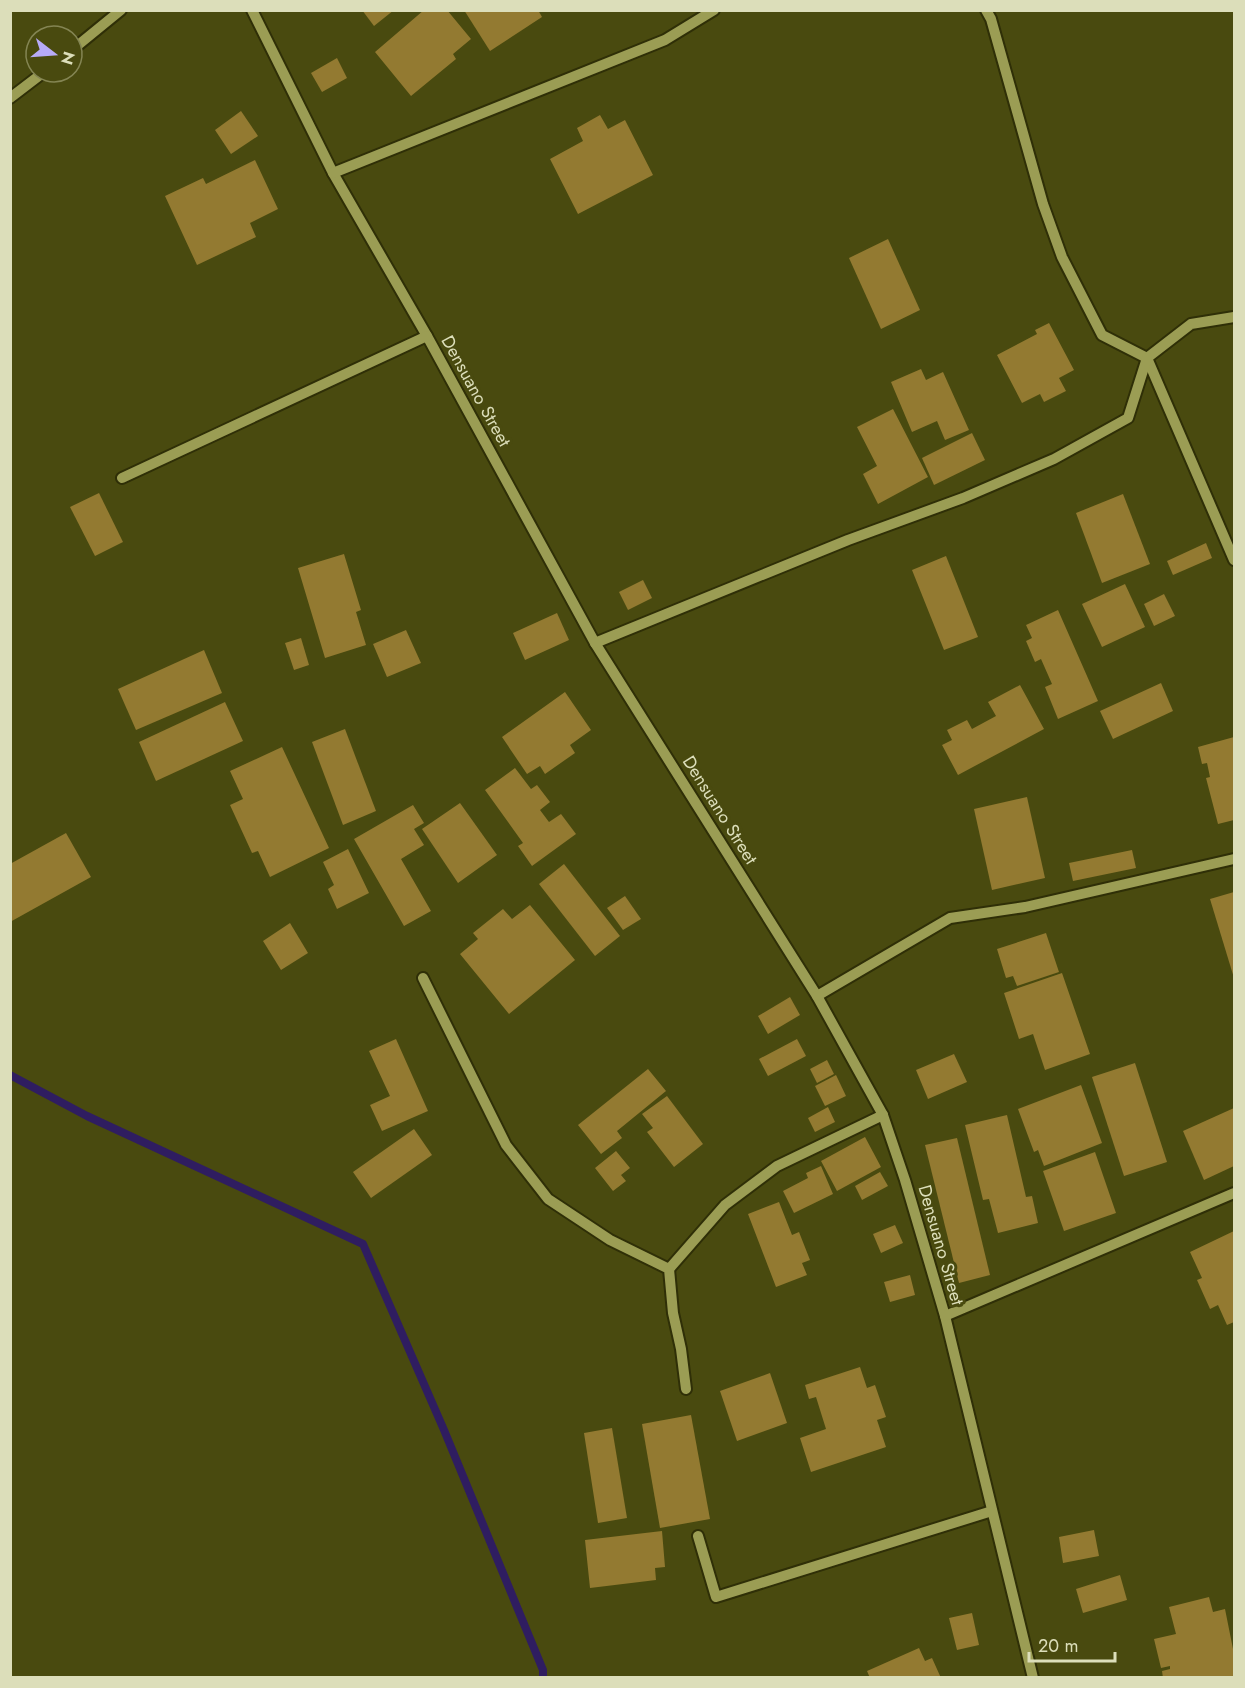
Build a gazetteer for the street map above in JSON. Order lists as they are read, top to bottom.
{
  "streets": {
    "street": ["Densuano Street"]
  },
  "scale_bar": "20 m",
  "north": "right"
}
